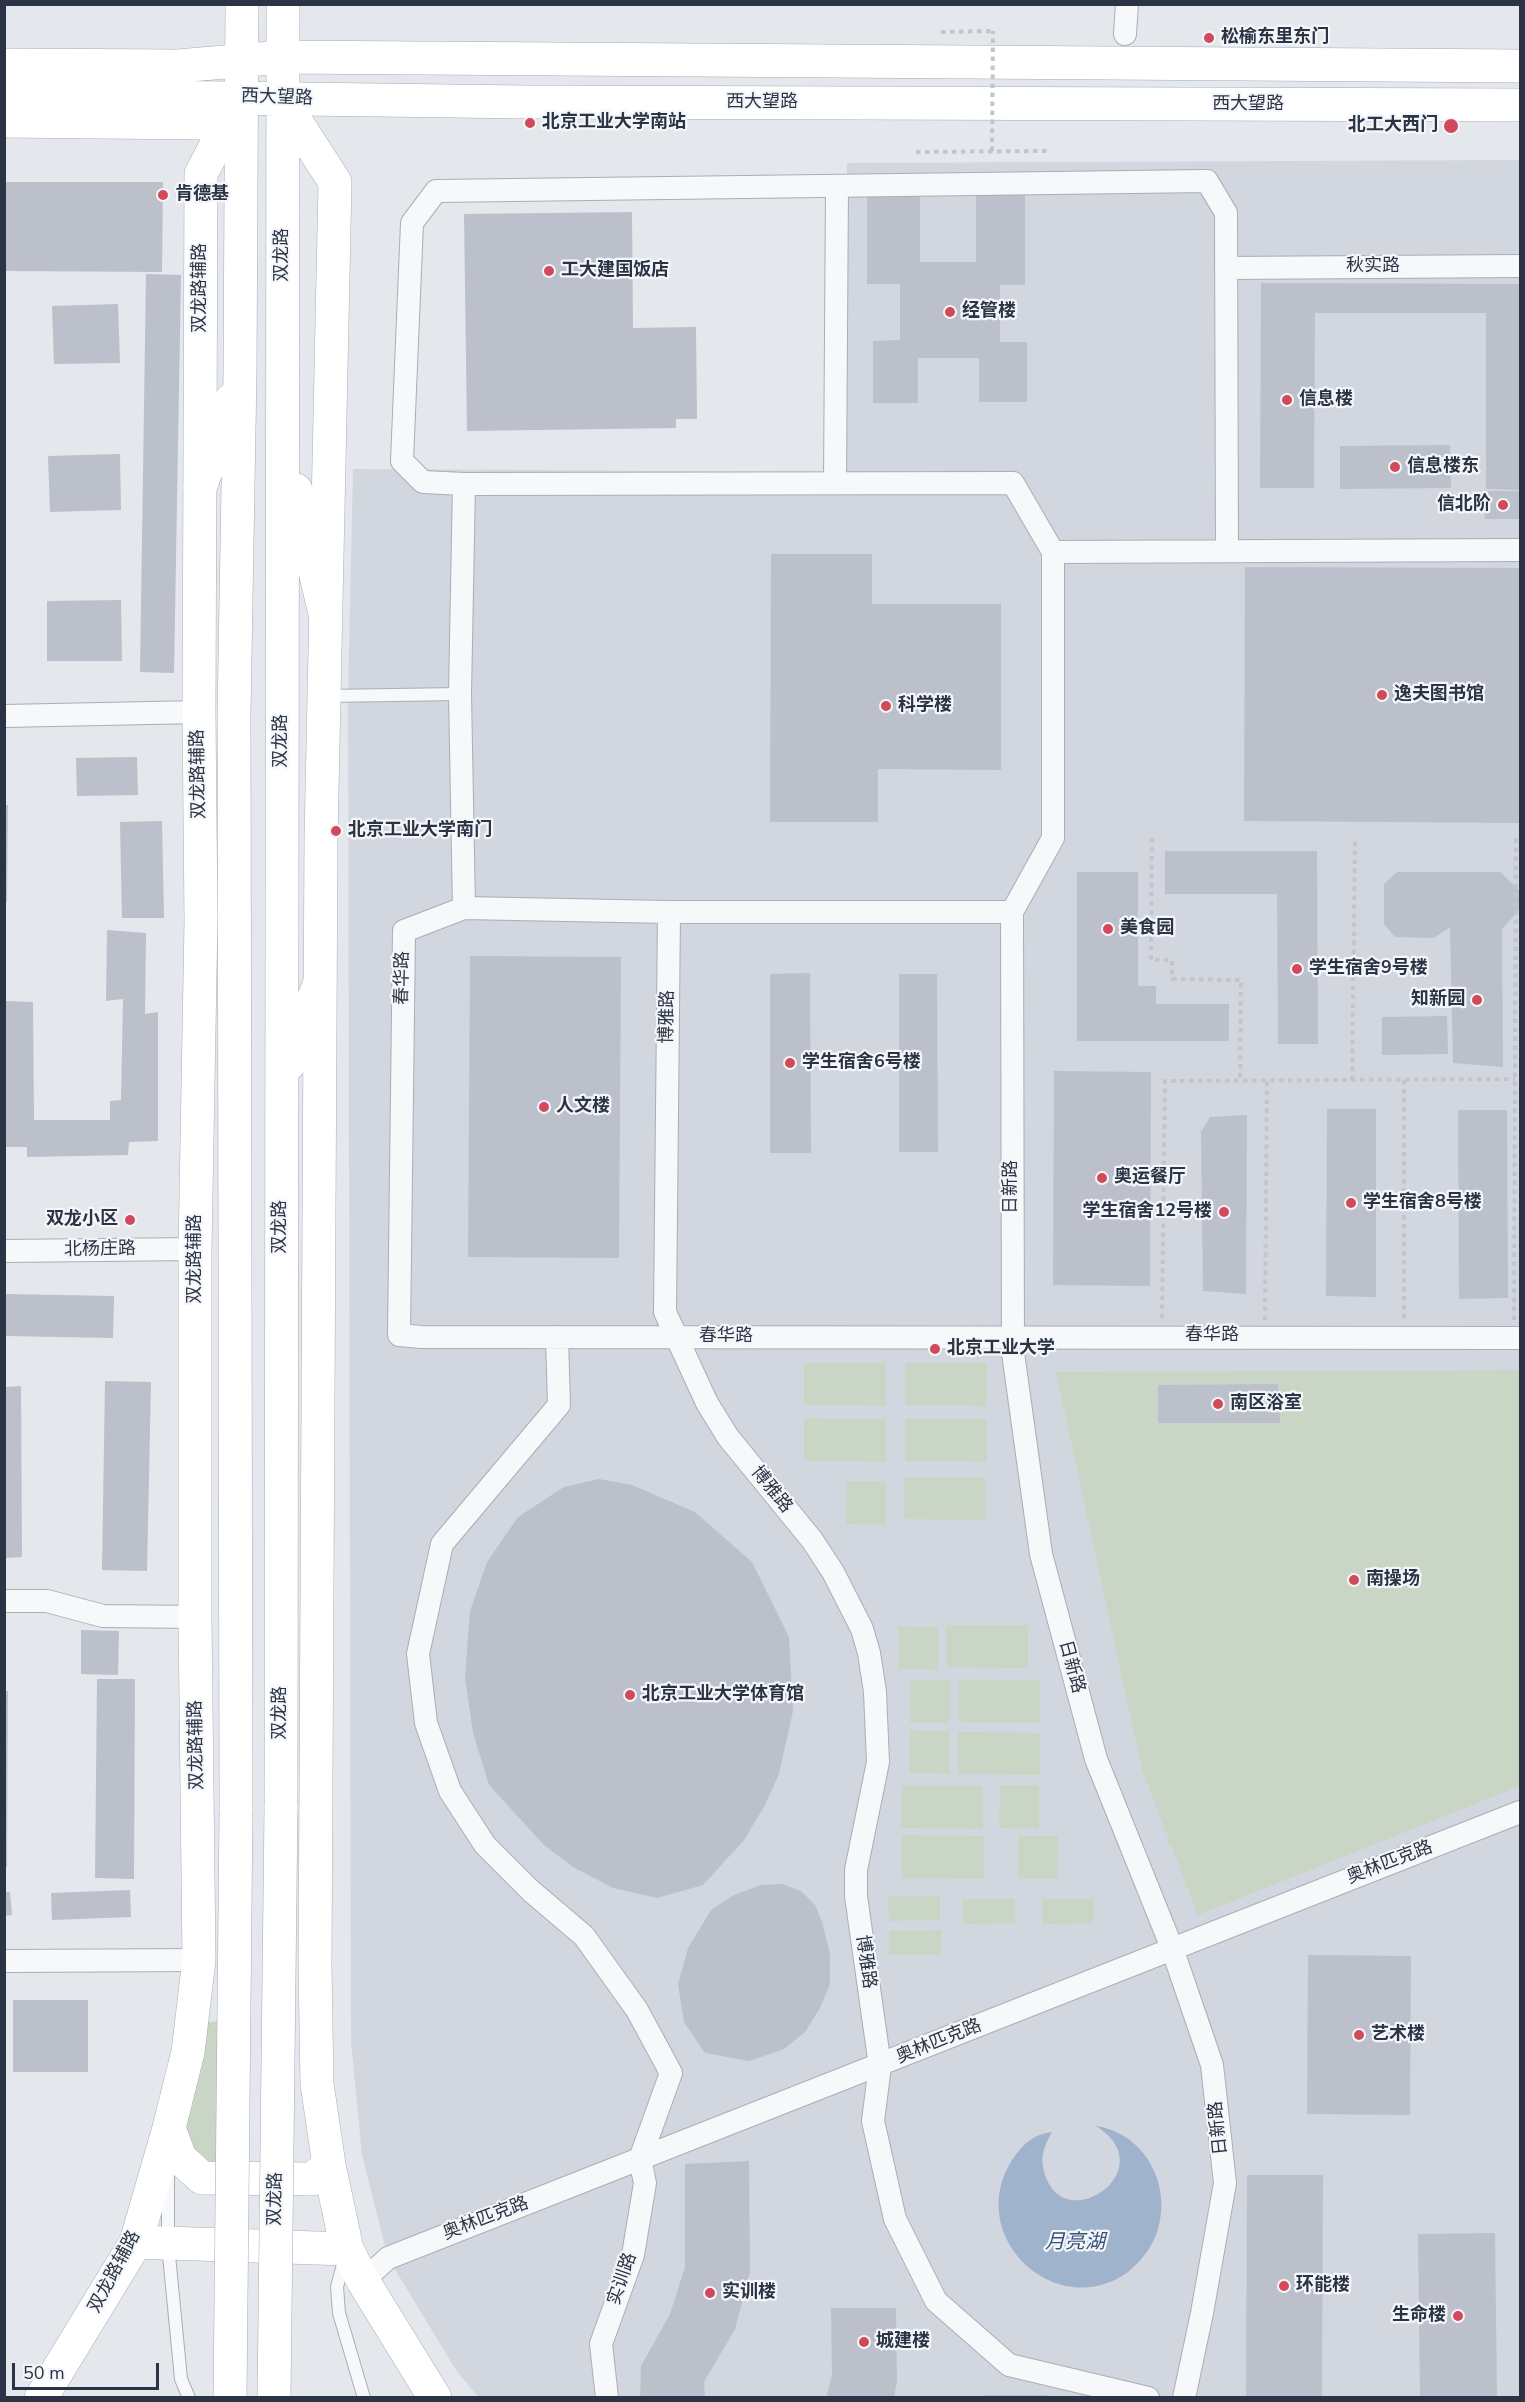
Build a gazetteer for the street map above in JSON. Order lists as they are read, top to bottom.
{
  "streets": {
    "main road": ["西大望路", "双龙路", "双龙路辅路"],
    "street": [
      "秋实路",
      "春华路",
      "博雅路",
      "日新路",
      "北杨庄路",
      "奥林匹克路",
      "实训路"
    ]
  },
  "crossings": [
    ["西大望路", "双龙路"],
    ["西大望路", "双龙路辅路"],
    ["双龙路辅路", "北杨庄路"],
    ["春华路", "博雅路"],
    ["春华路", "日新路"],
    ["博雅路", "奥林匹克路"],
    ["日新路", "奥林匹克路"],
    ["奥林匹克路", "实训路"]
  ],
  "water": ["月亮湖"],
  "places": [
    "松榆东里东门",
    "北京工业大学南站",
    "北工大西门",
    "肯德基",
    "工大建国饭店",
    "经管楼",
    "信息楼",
    "信息楼东",
    "信北阶",
    "逸夫图书馆",
    "科学楼",
    "北京工业大学南门",
    "美食园",
    "学生宿舍9号楼",
    "知新园",
    "学生宿舍6号楼",
    "人文楼",
    "奥运餐厅",
    "学生宿舍8号楼",
    "学生宿舍12号楼",
    "双龙小区",
    "北京工业大学",
    "南区浴室",
    "南操场",
    "北京工业大学体育馆",
    "艺术楼",
    "环能楼",
    "实训楼",
    "生命楼",
    "城建楼"
  ],
  "scale_bar": "50 m"
}
